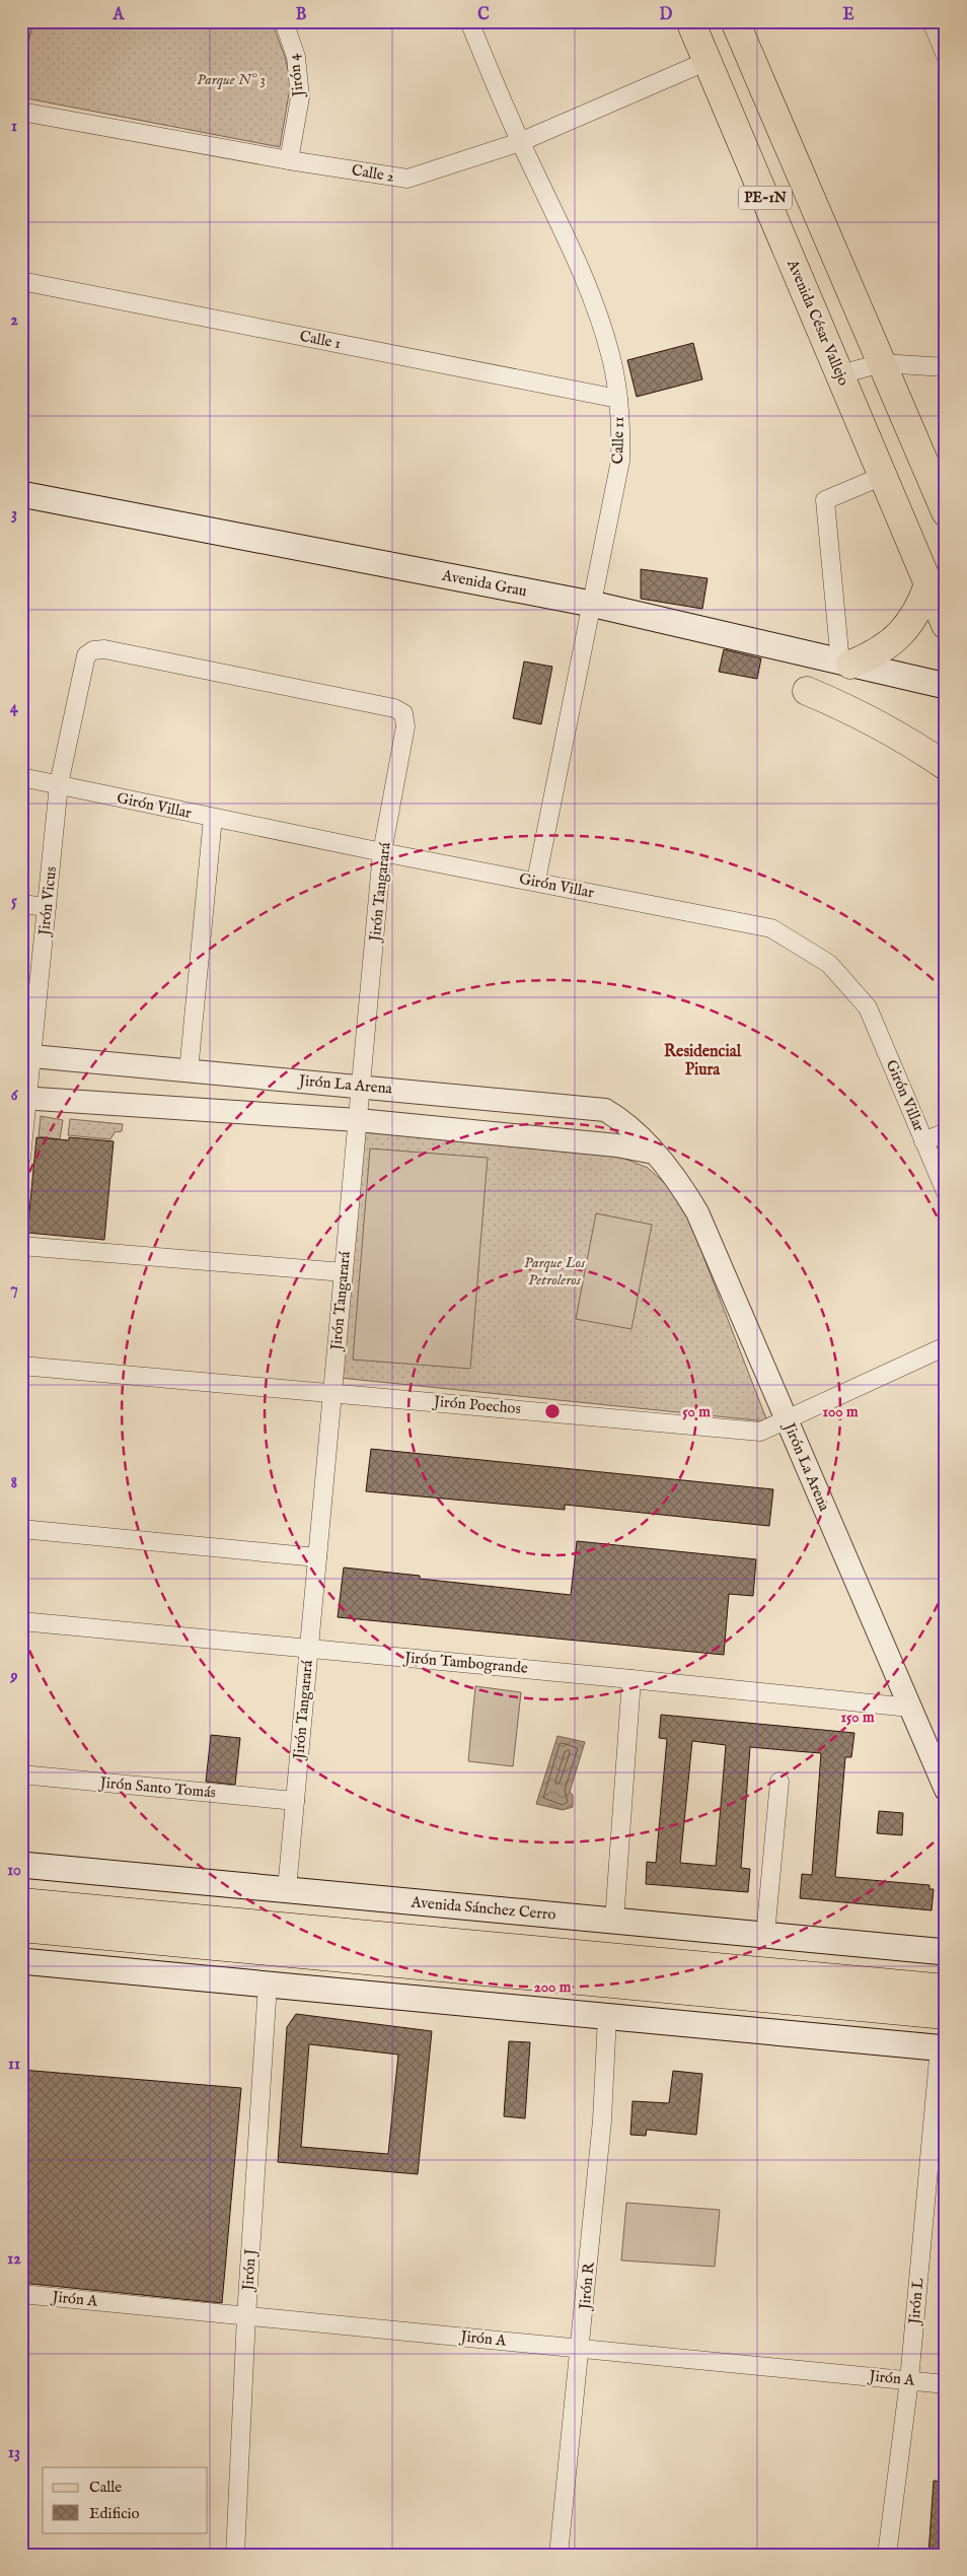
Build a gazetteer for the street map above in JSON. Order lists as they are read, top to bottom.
{
  "streets": {
    "main road": [
      "PE-1N",
      "Avenida César Vallejo",
      "Avenida Grau",
      "Avenida Sánchez Cerro"
    ],
    "street": [
      "Jirón 4",
      "Calle 2",
      "Calle 1",
      "Calle 11",
      "Girón Villar",
      "Jirón Tangarará",
      "Jirón Vicus",
      "Jirón La Arena",
      "Jirón Poechos",
      "Jirón Tambogrande",
      "Jirón Santo Tomás",
      "Jirón J",
      "Jirón R",
      "Jirón A",
      "Jirón L"
    ]
  },
  "crossings": [
    ["Jirón 4", "Calle 2"],
    ["Calle 2", "Avenida César Vallejo"],
    ["Calle 2", "Calle 11"],
    ["Calle 1", "Calle 11"],
    ["Calle 11", "Avenida Grau"],
    ["Calle 11", "Girón Villar"],
    ["Girón Villar", "Jirón Tangarará"],
    ["Girón Villar", "Jirón Vicus"],
    ["Jirón Tangarará", "Jirón Vicus"],
    ["Jirón Tangarará", "Jirón La Arena"],
    ["Jirón Tangarará", "Jirón Poechos"],
    ["Jirón Tangarará", "Jirón Tambogrande"],
    ["Jirón Tangarará", "Jirón Santo Tomás"],
    ["Jirón Tangarará", "Avenida Sánchez Cerro"],
    ["Jirón Vicus", "Jirón La Arena"],
    ["Jirón La Arena", "Jirón Poechos"],
    ["Jirón La Arena", "Jirón Tambogrande"],
    ["Jirón J", "Jirón A"],
    ["Jirón R", "Jirón A"],
    ["Jirón A", "Jirón L"]
  ],
  "districts": ["Residencial Piura"],
  "parks": ["Parque Nº 3", "Parque Los Petroleros"],
  "legend": ["Calle", "Edificio"],
  "grid": {
    "columns": [
      "A",
      "B",
      "C",
      "D",
      "E"
    ],
    "rows": [
      "1",
      "2",
      "3",
      "4",
      "5",
      "6",
      "7",
      "8",
      "9",
      "10",
      "11",
      "12",
      "13"
    ]
  },
  "rings": [
    "50 m",
    "100 m",
    "150 m",
    "200 m"
  ]
}
